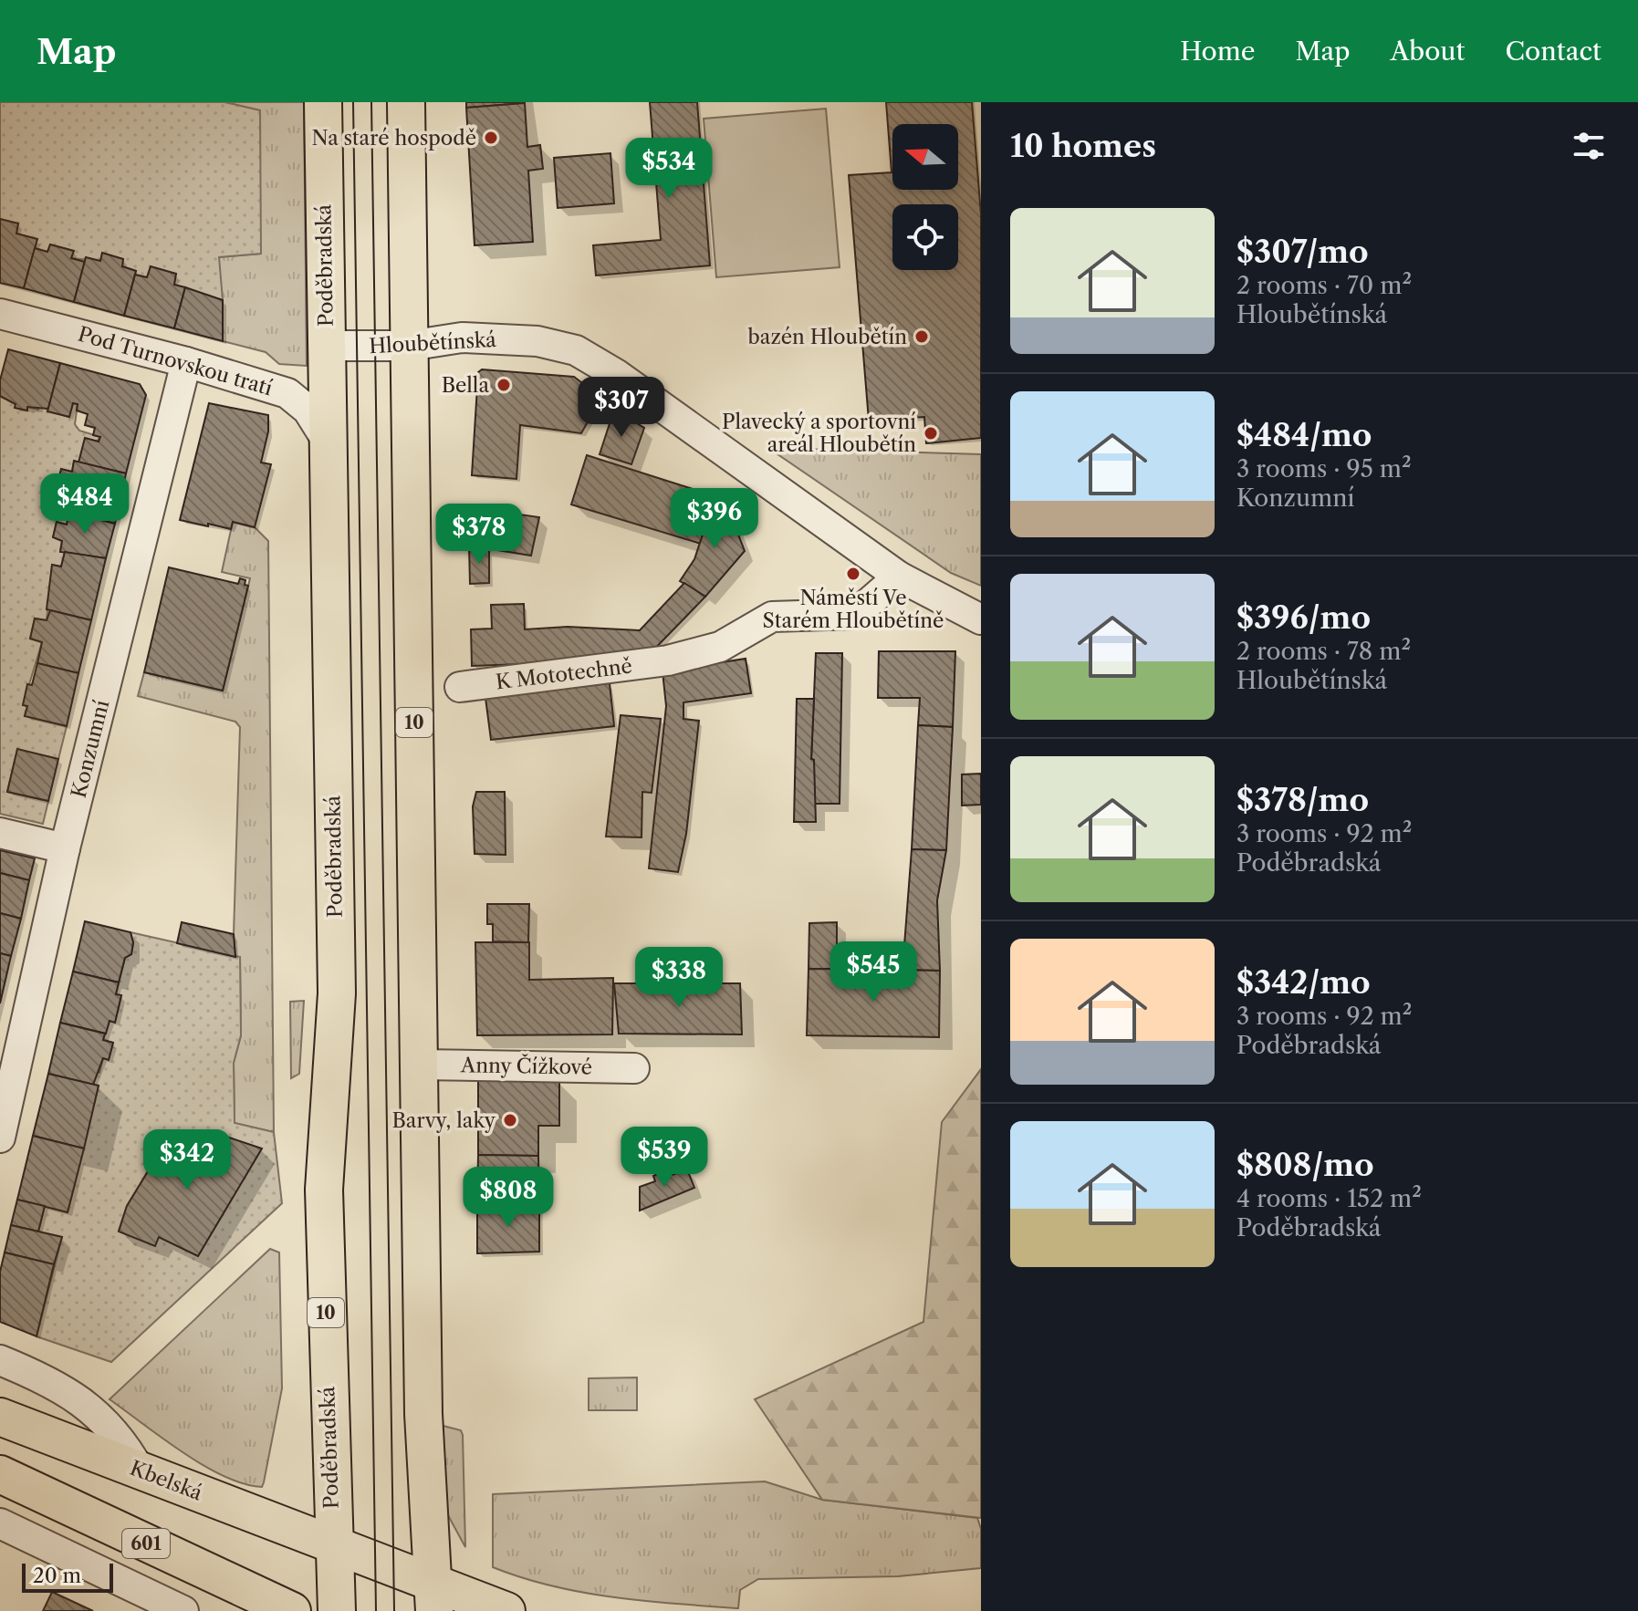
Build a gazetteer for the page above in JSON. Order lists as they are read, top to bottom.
{
  "streets": {
    "main road": [
      "Poděbradská",
      "10",
      "Kbelská",
      "601"
    ],
    "street": [
      "Hloubětínská",
      "Pod Turnovskou tratí",
      "K Mototechně",
      "Konzumní",
      "Anny Čížkové"
    ]
  },
  "crossings": [
    ["Poděbradská", "Hloubětínská"],
    ["Poděbradská", "Pod Turnovskou tratí"],
    ["Poděbradská", "Kbelská"],
    ["Hloubětínská", "K Mototechně"],
    ["Hloubětínská", "10"],
    ["Pod Turnovskou tratí", "Konzumní"],
    ["10", "Anny Čížkové"],
    ["10", "Kbelská"]
  ],
  "places": [
    "Na staré hospodě",
    "bazén Hloubětín",
    "Bella",
    "Plavecký a sportovní areál Hloubětín",
    "Náměstí Ve Starém Hloubětíně",
    "Barvy, laky"
  ],
  "scale_bar": "20 m",
  "north": "left",
  "page": {
    "header": "Map",
    "nav": [
      "Home",
      "Map",
      "About",
      "Contact"
    ],
    "heading": "10 homes",
    "price": [
      "$534",
      "$307",
      "$484",
      "$396",
      "$378",
      "$545",
      "$338",
      "$539",
      "$342",
      "$808"
    ],
    "list": [
      {
        "name": "$307/mo",
        "note": "2 rooms · 70 m² · Hloubětínská"
      },
      {
        "name": "$484/mo",
        "note": "3 rooms · 95 m² · Konzumní"
      },
      {
        "name": "$396/mo",
        "note": "2 rooms · 78 m² · Hloubětínská"
      },
      {
        "name": "$378/mo",
        "note": "3 rooms · 92 m² · Poděbradská"
      },
      {
        "name": "$342/mo",
        "note": "3 rooms · 92 m² · Poděbradská"
      },
      {
        "name": "$808/mo",
        "note": "4 rooms · 152 m² · Poděbradská"
      }
    ],
    "scale": "20 m"
  }
}
